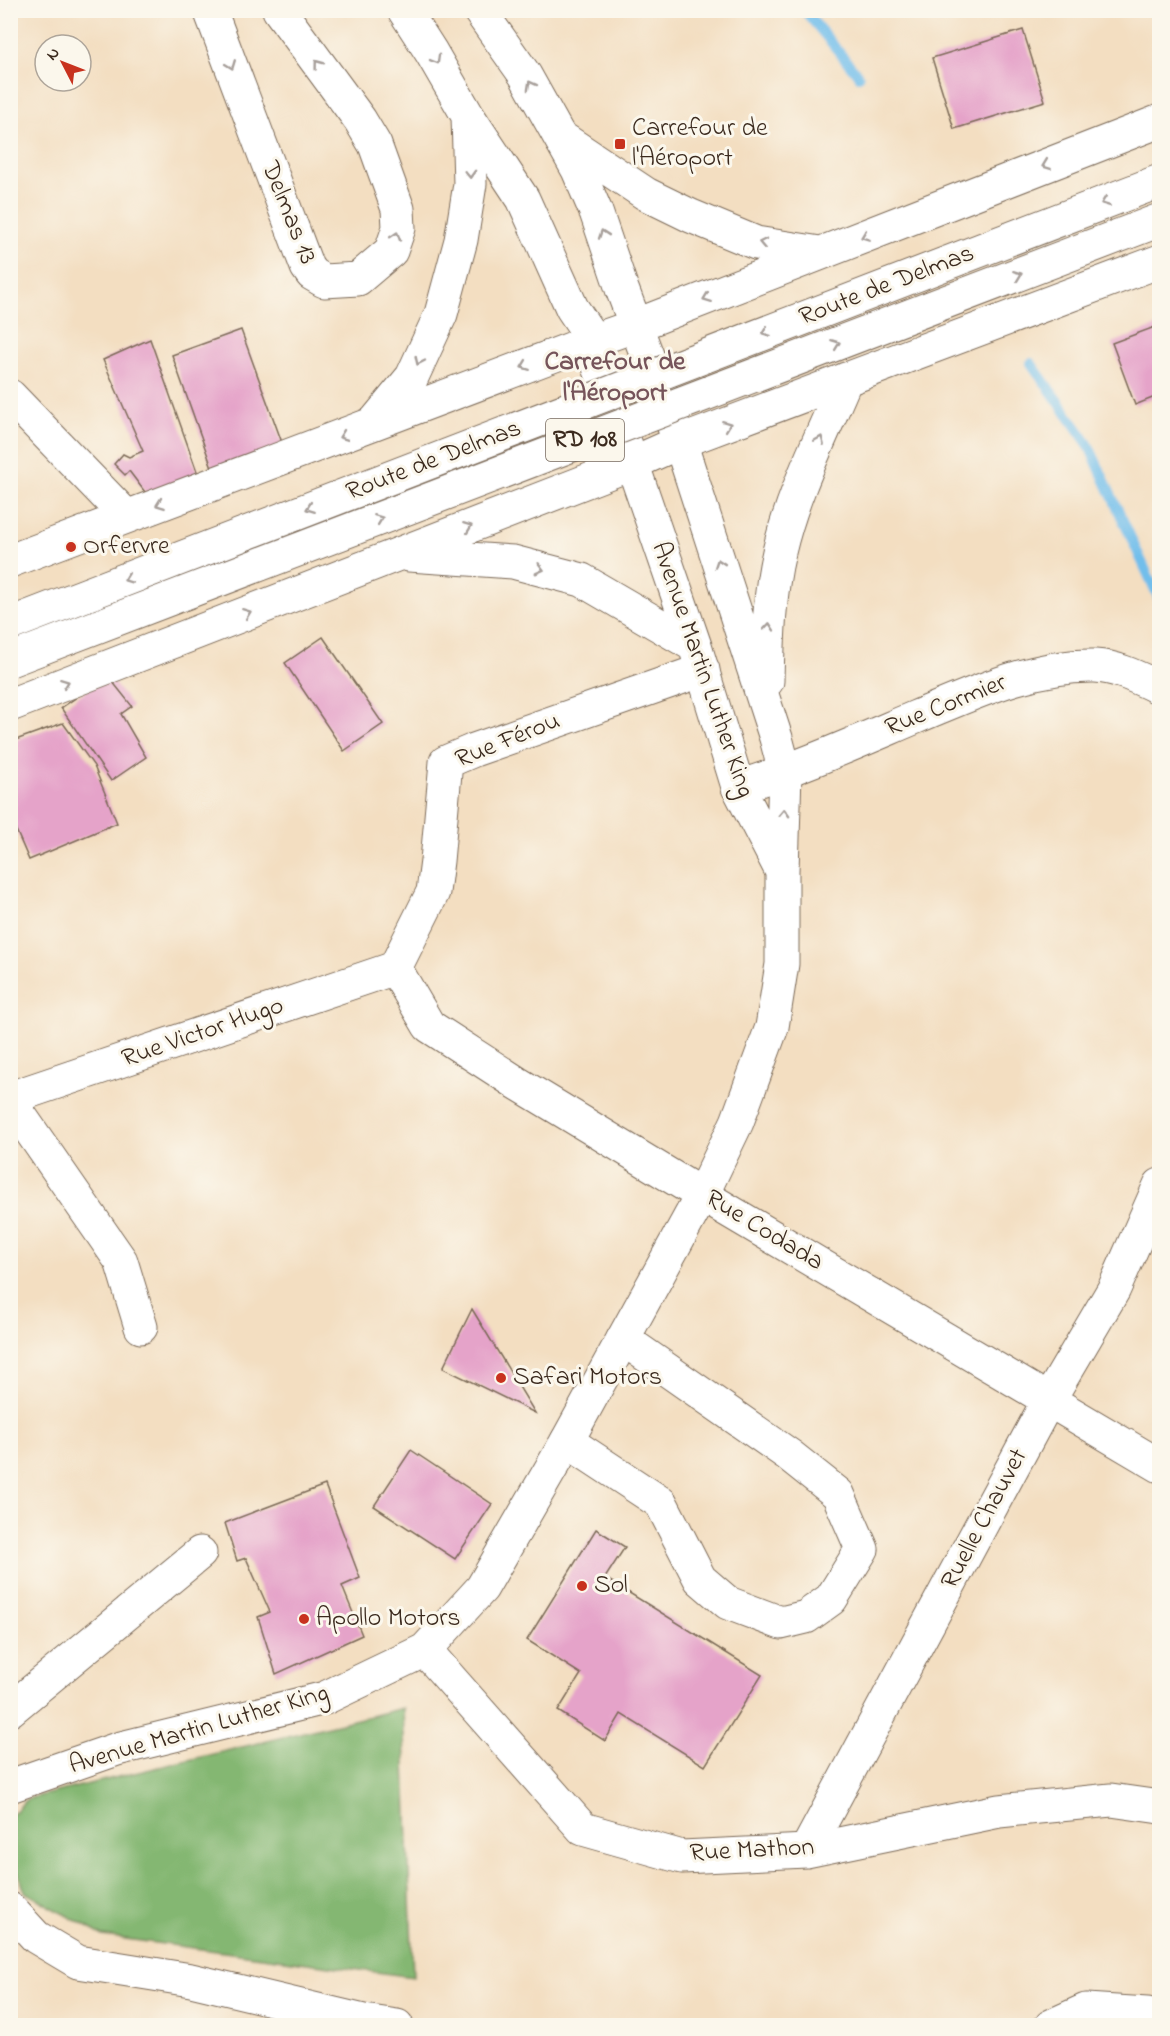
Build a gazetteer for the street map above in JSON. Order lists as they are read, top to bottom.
{
  "streets": {
    "main road": [
      "Delmas 13",
      "Route de Delmas",
      "RD 108",
      "Avenue Martin Luther King",
      "Rue Cormier",
      "Rue Férou",
      "Rue Victor Hugo",
      "Rue Codada",
      "Ruelle Chauvet",
      "Rue Mathon"
    ]
  },
  "crossings": [
    ["Avenue Martin Luther King", "Rue Cormier"],
    ["Avenue Martin Luther King", "Rue Férou"],
    ["Avenue Martin Luther King", "Rue Codada"],
    ["Avenue Martin Luther King", "Rue Mathon"],
    ["Rue Férou", "Rue Victor Hugo"],
    ["Rue Férou", "Rue Codada"],
    ["Rue Victor Hugo", "Rue Codada"],
    ["Rue Codada", "Ruelle Chauvet"],
    ["Ruelle Chauvet", "Rue Mathon"]
  ],
  "districts": ["Carrefour de l'Aéroport"],
  "places": {
    "transit": ["Carrefour de l'Aéroport"],
    "other": [
      "Orfervre",
      "Safari Motors",
      "Sol",
      "Apollo Motors"
    ]
  },
  "north": "top left"
}
